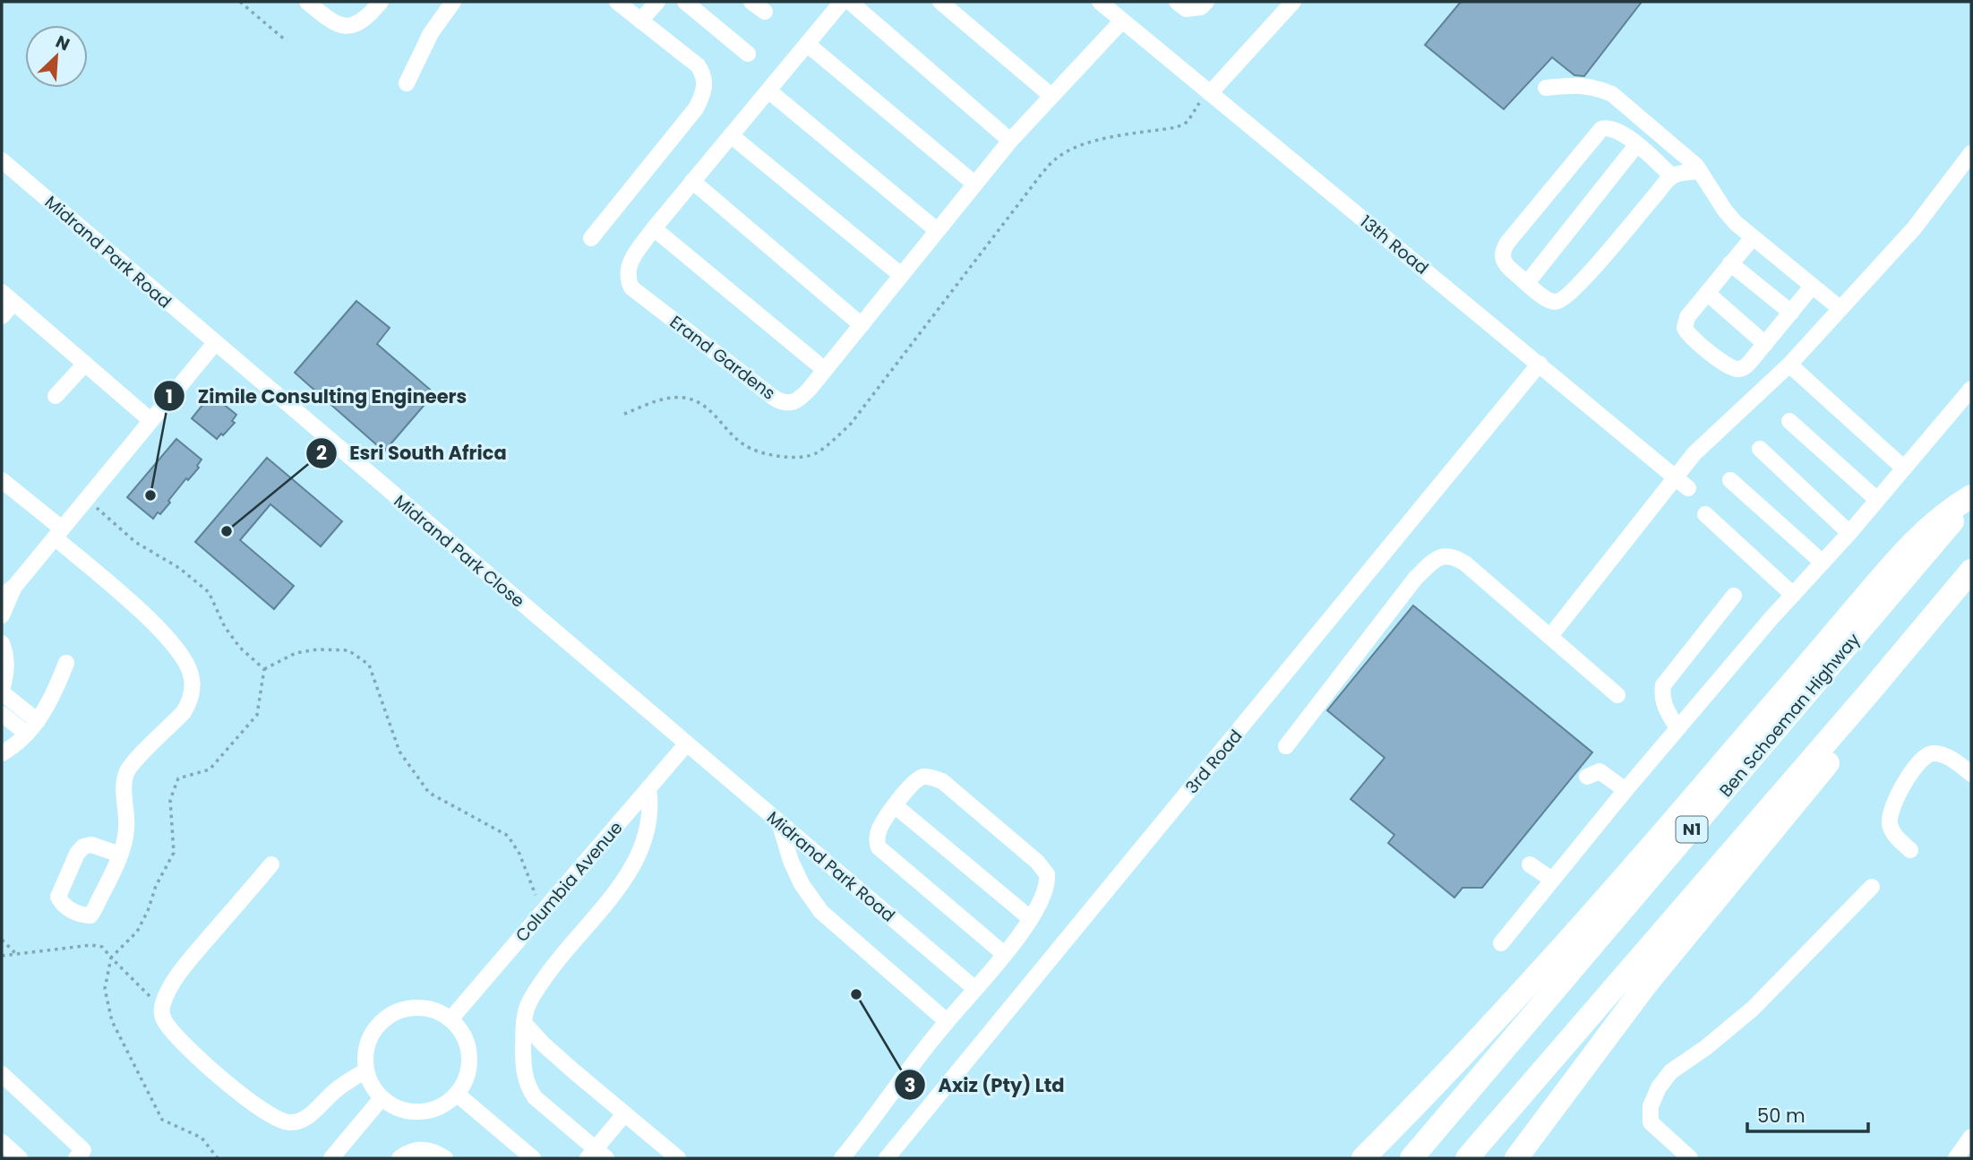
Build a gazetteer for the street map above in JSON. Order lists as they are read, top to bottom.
{
  "streets": {
    "highway": ["Ben Schoeman Highway", "N1"],
    "street": [
      "13th Road",
      "Midrand Park Road",
      "Erand Gardens",
      "Midrand Park Close",
      "3rd Road",
      "Columbia Avenue"
    ]
  },
  "crossings": [
    ["13th Road", "Erand Gardens"],
    ["13th Road", "3rd Road"],
    ["Midrand Park Road", "Midrand Park Close"],
    ["Midrand Park Road", "Columbia Avenue"],
    ["Midrand Park Close", "Columbia Avenue"]
  ],
  "places": ["Zimile Consulting Engineers", "Esri South Africa", "Axiz (Pty) Ltd"],
  "scale_bar": "50 m",
  "north": "top right"
}
